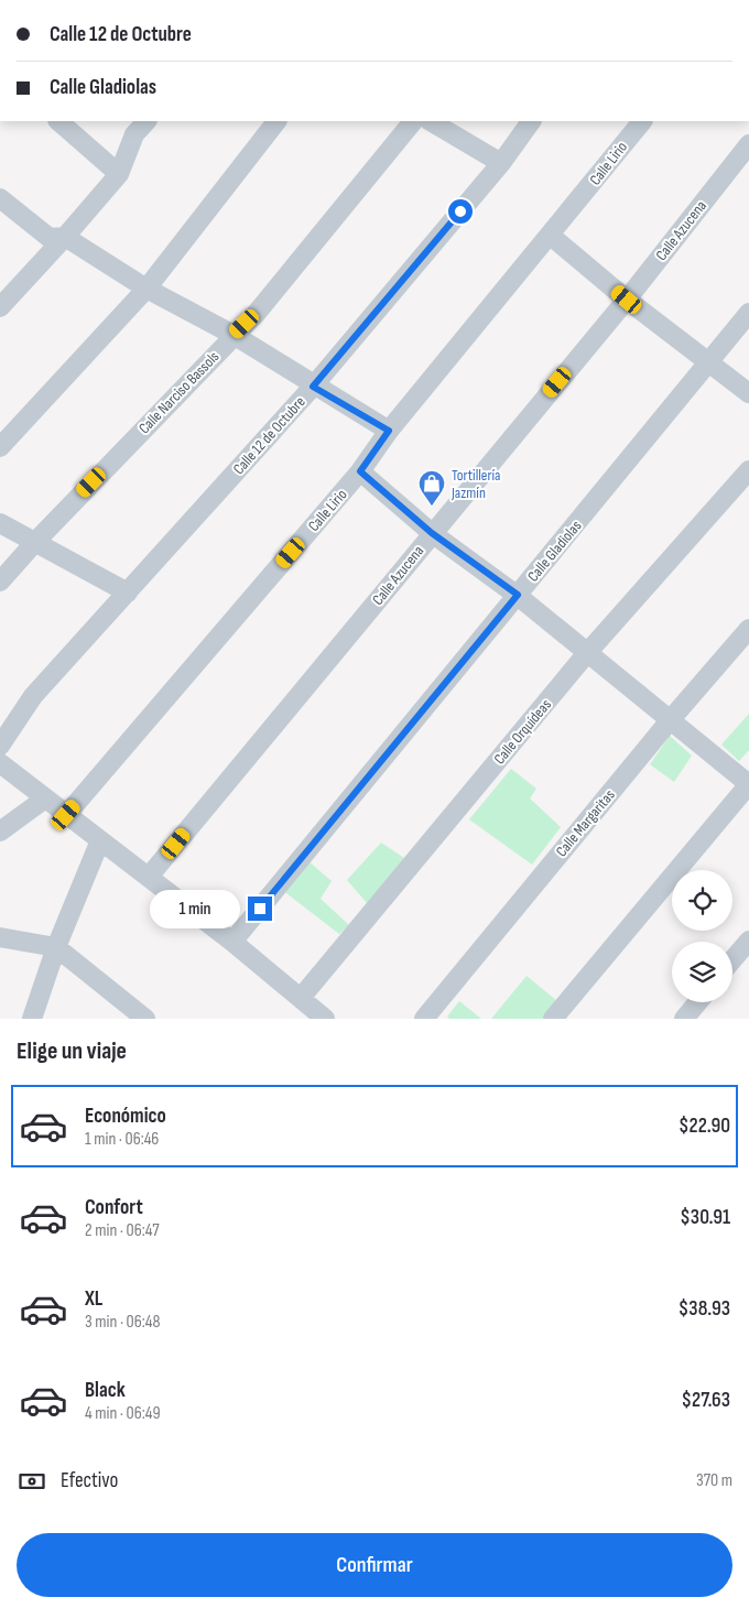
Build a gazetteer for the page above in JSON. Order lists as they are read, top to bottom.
{
  "streets": {
    "street": [
      "Calle Lirio",
      "Calle Azucena",
      "Calle Narciso Bassols",
      "Calle 12 de Octubre",
      "Calle Gladiolas",
      "Calle Orquídeas",
      "Calle Margaritas"
    ]
  },
  "places": {
    "shop": ["Tortillería Jazmín"]
  },
  "page": {
    "banner": ["Calle 12 de Octubre", "Calle Gladiolas"],
    "bubble": "1 min",
    "heading": "Elige un viaje",
    "list": [
      {
        "name": "Económico",
        "note": "1 min · 06:46",
        "value": "$22.90"
      },
      {
        "name": "Confort",
        "note": "2 min · 06:47",
        "value": "$30.91"
      },
      {
        "name": "XL",
        "note": "3 min · 06:48",
        "value": "$38.93"
      },
      {
        "name": "Black",
        "note": "4 min · 06:49",
        "value": "$27.63"
      }
    ],
    "pay": ["Efectivo", "370 m"],
    "buttons": "Confirmar"
  }
}
